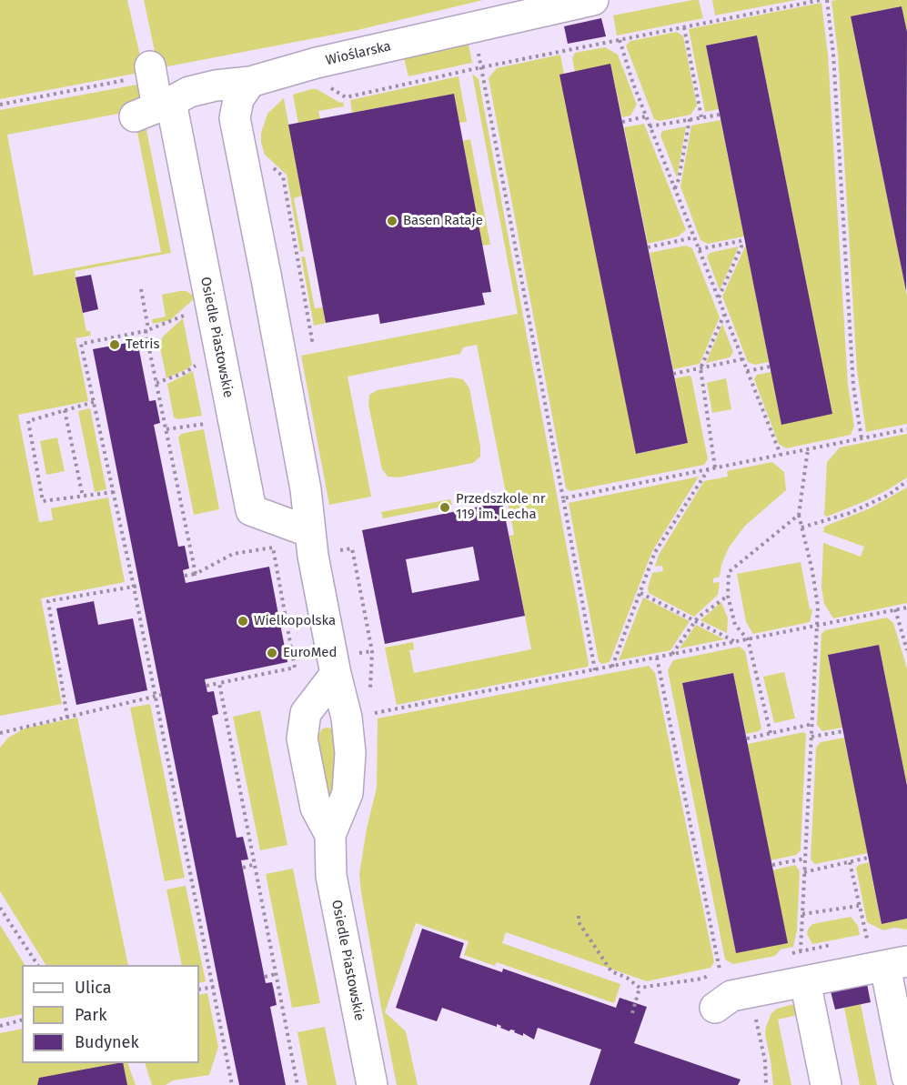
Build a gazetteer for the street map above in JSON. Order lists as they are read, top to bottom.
{
  "streets": {
    "street": ["Wioślarska", "Osiedle Piastowskie"]
  },
  "crossings": [
    ["Wioślarska", "Osiedle Piastowskie"]
  ],
  "places": [
    "Basen Rataje",
    "Tetris",
    "Przedszkole nr 119 im. Lecha",
    "Wielkopolska",
    "EuroMed"
  ],
  "legend": ["Ulica", "Park", "Budynek"]
}
